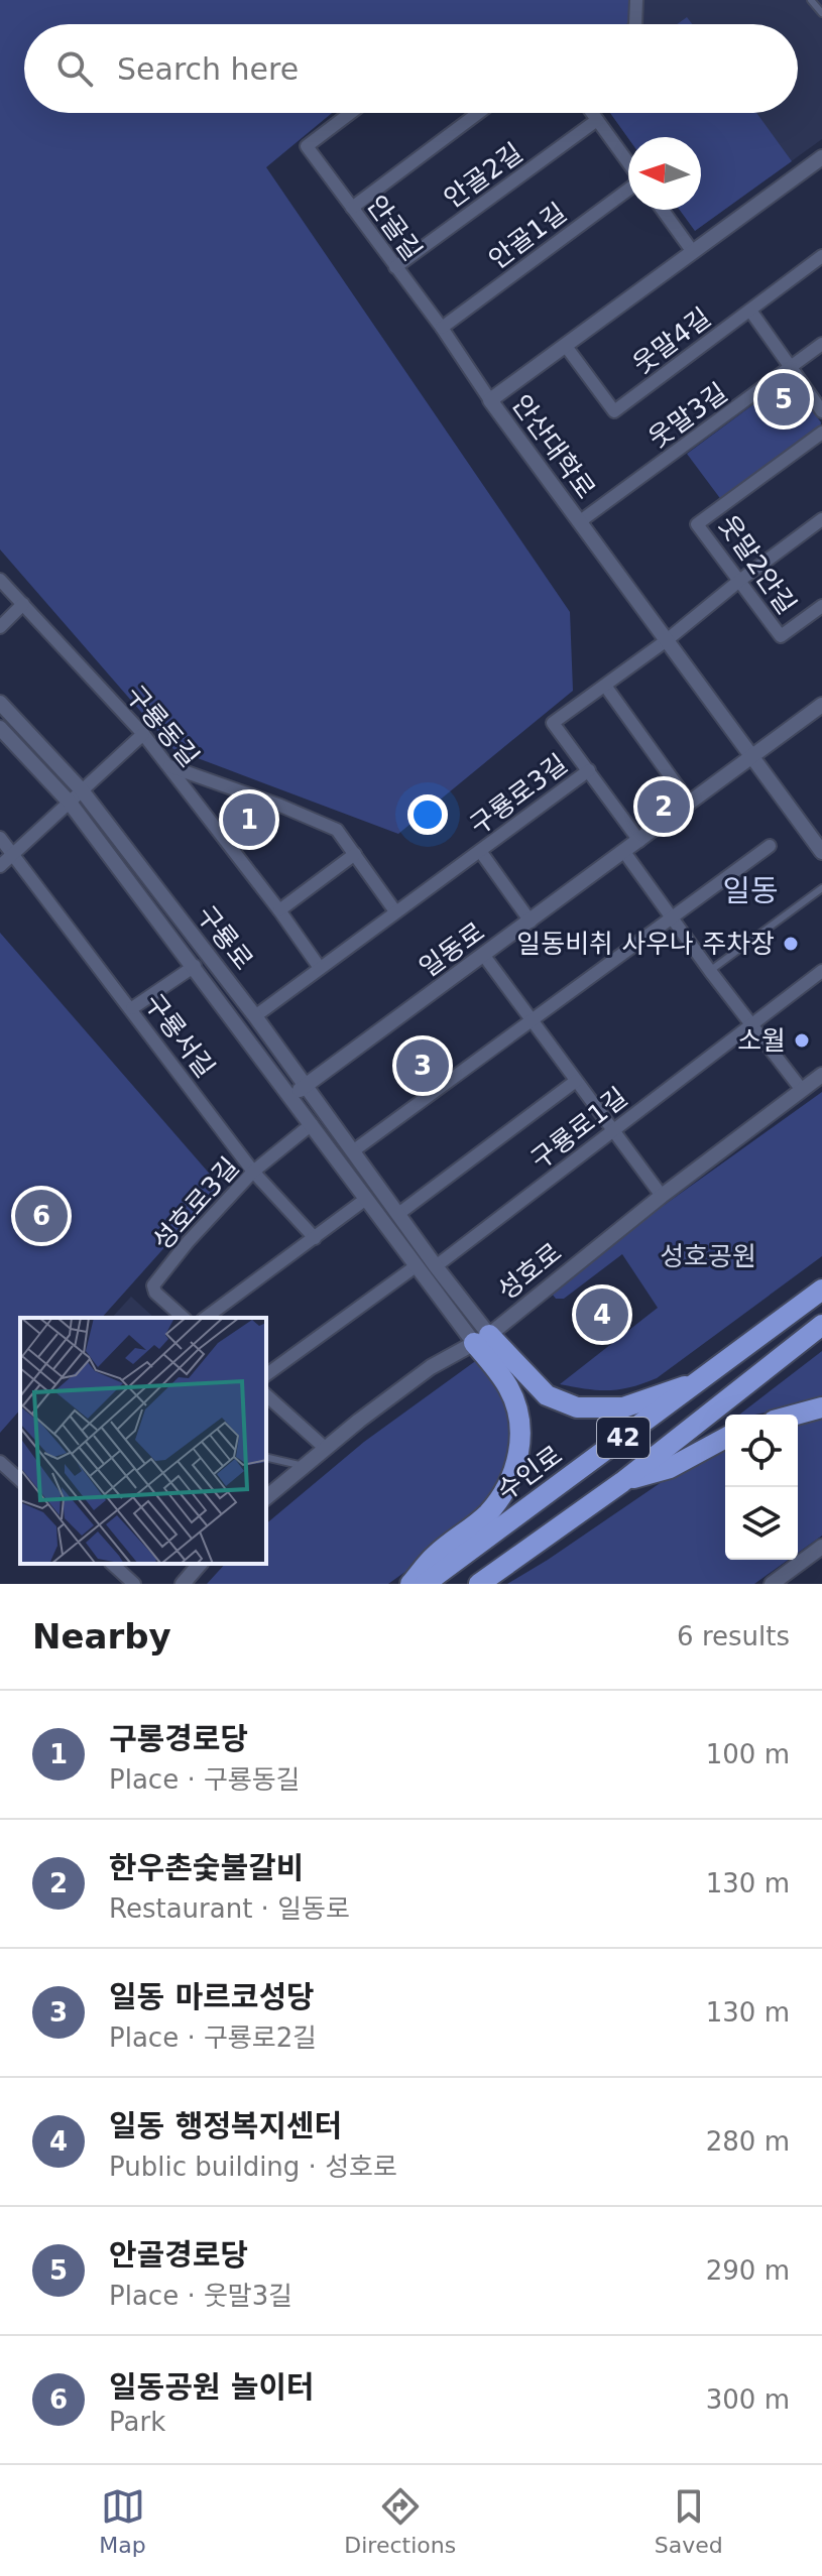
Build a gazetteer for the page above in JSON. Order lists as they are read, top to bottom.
{
  "streets": {
    "highway": ["42", "수인로"],
    "street": [
      "안골2길",
      "안골길",
      "안골1길",
      "웃말4길",
      "웃말3길",
      "안산대학로",
      "웃말2안길",
      "구룡동길",
      "구룡로3길",
      "구룡로",
      "일동로",
      "구룡서길",
      "구룡로1길",
      "성호로3길",
      "성호로"
    ]
  },
  "crossings": [
    ["안골2길", "안골길"],
    ["안골길", "안골1길"],
    ["안골길", "안산대학로"],
    ["웃말4길", "안산대학로"],
    ["웃말3길", "안산대학로"],
    ["안산대학로", "일동로"],
    ["구룡동길", "구룡로3길"],
    ["구룡로3길", "구룡로"],
    ["구룡로", "일동로"],
    ["구룡로", "구룡로1길"],
    ["구룡로", "성호로3길"],
    ["구룡로", "성호로"],
    ["구룡서길", "성호로3길"]
  ],
  "districts": ["일동"],
  "parks": ["성호공원"],
  "places": ["일동비취 사우나 주차장", "소월"],
  "north": "left",
  "page": {
    "search": "Search here",
    "pins": [
      "5",
      "2",
      "1",
      "3",
      "6",
      "4"
    ],
    "heading": ["Nearby", "6 results"],
    "list": [
      {
        "mark": "1",
        "name": "구롱경로당",
        "note": "Place · 구룡동길",
        "value": "100 m"
      },
      {
        "mark": "2",
        "name": "한우촌숯불갈비",
        "note": "Restaurant · 일동로",
        "value": "130 m"
      },
      {
        "mark": "3",
        "name": "일동 마르코성당",
        "note": "Place · 구룡로2길",
        "value": "130 m"
      },
      {
        "mark": "4",
        "name": "일동 행정복지센터",
        "note": "Public building · 성호로",
        "value": "280 m"
      },
      {
        "mark": "5",
        "name": "안골경로당",
        "note": "Place · 웃말3길",
        "value": "290 m"
      },
      {
        "mark": "6",
        "name": "일동공원 놀이터",
        "note": "Park",
        "value": "300 m"
      }
    ],
    "nav": ["Map", "Directions", "Saved"]
  }
}
